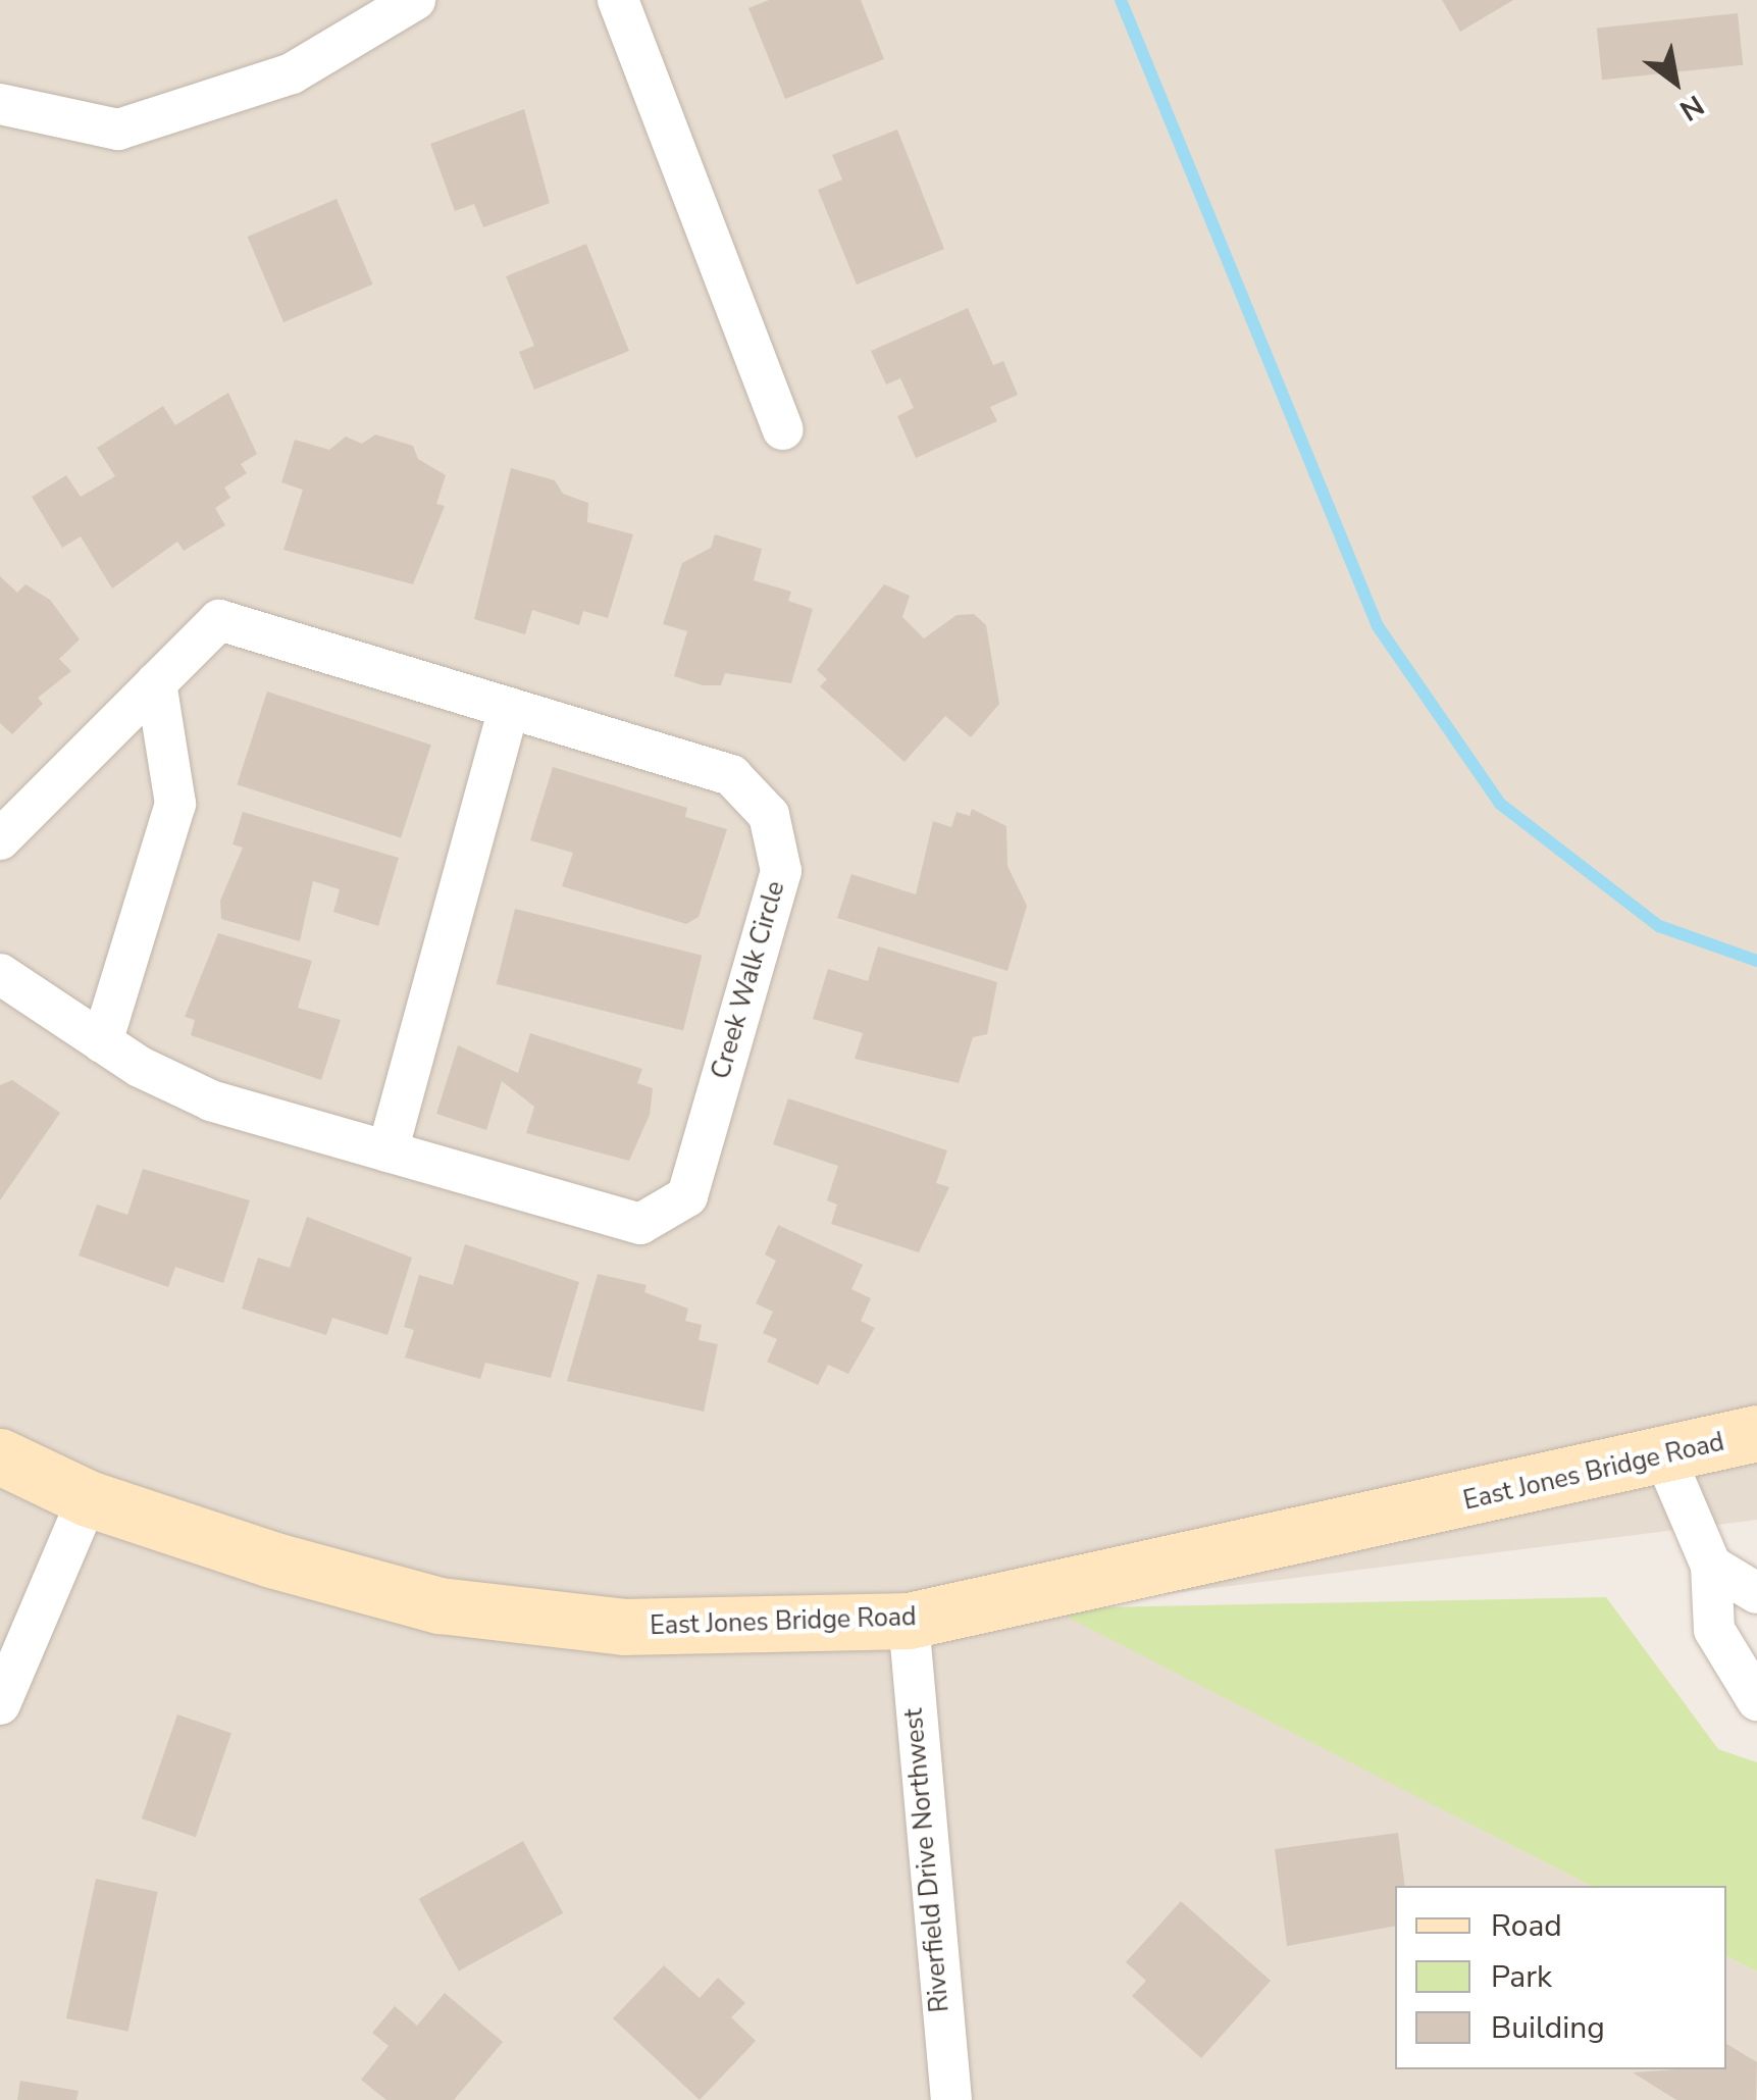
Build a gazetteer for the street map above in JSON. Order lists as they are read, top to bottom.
{
  "streets": {
    "street": ["Creek Walk Circle", "East Jones Bridge Road", "Riverfield Drive Northwest"]
  },
  "crossings": [
    ["East Jones Bridge Road", "Riverfield Drive Northwest"]
  ],
  "legend": ["Road", "Park", "Building"],
  "north": "bottom right"
}
